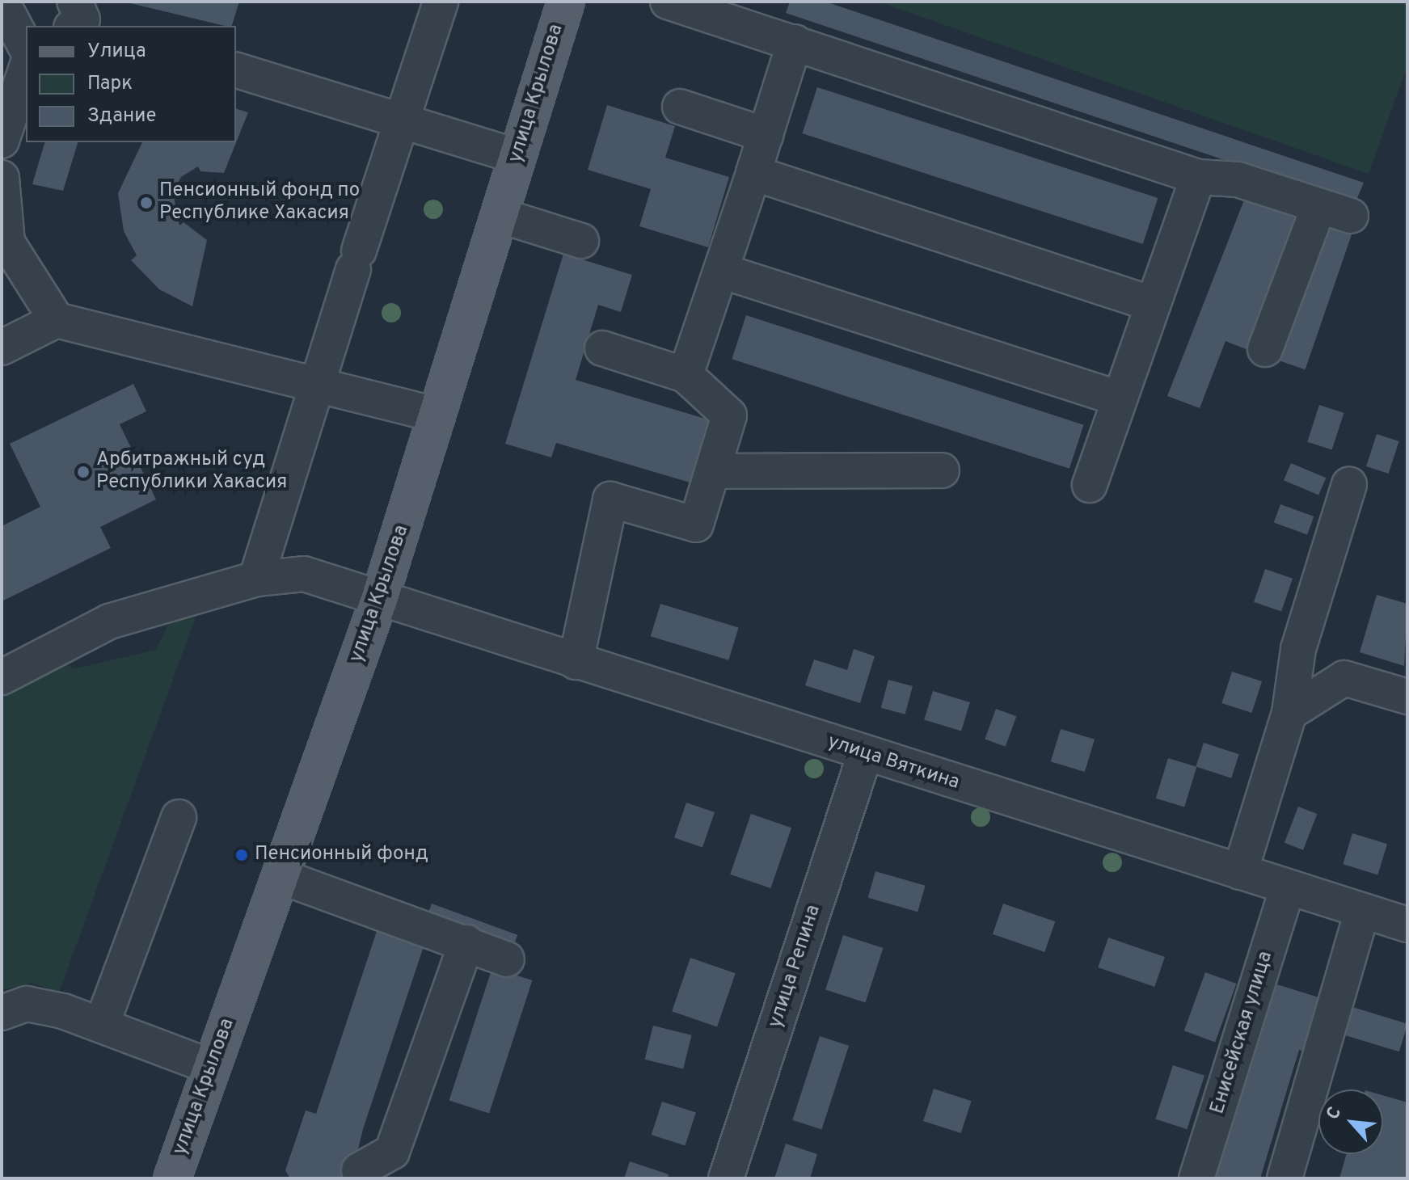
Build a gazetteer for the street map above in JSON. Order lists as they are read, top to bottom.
{
  "streets": {
    "main road": ["улица Крылова"],
    "street": ["улица Вяткина", "улица Репина", "Енисейская улица"]
  },
  "crossings": [
    ["улица Крылова", "улица Вяткина"],
    ["улица Вяткина", "улица Репина"],
    ["улица Вяткина", "Енисейская улица"]
  ],
  "places": ["Пенсионный фонд по Республике Хакасия", "Арбитражный суд Республики Хакасия", "Пенсионный фонд"],
  "legend": ["Улица", "Парк", "Здание"],
  "north": "top left"
}
